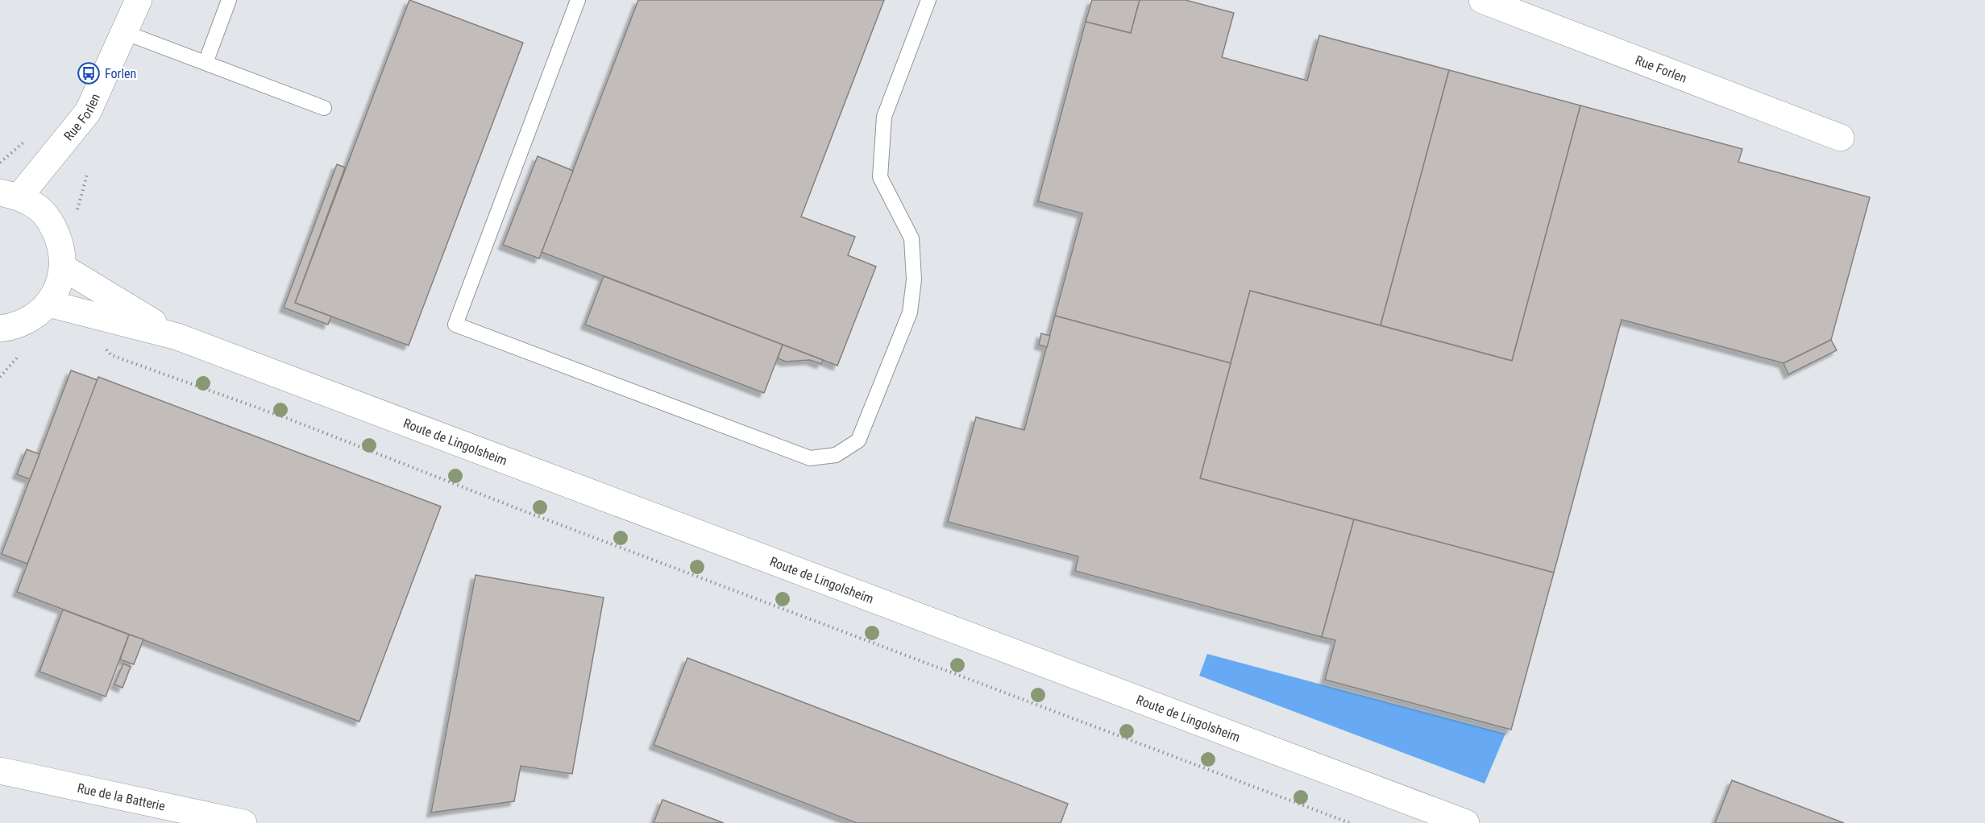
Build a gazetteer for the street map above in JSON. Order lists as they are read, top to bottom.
{
  "streets": {
    "main road": ["Rue Forlen", "Route de Lingolsheim", "Rue de la Batterie"]
  },
  "places": {
    "bus stop": ["Forlen"]
  }
}
